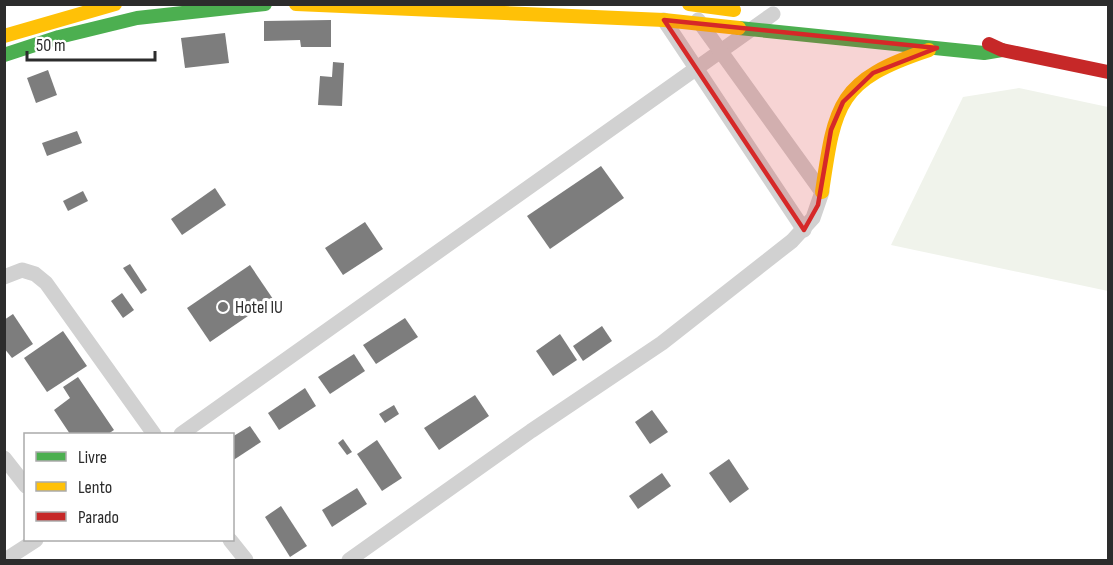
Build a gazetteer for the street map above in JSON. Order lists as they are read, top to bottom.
{
  "places": ["Hotel IU"],
  "legend": ["Livre", "Lento", "Parado"],
  "scale_bar": "50 m"
}
